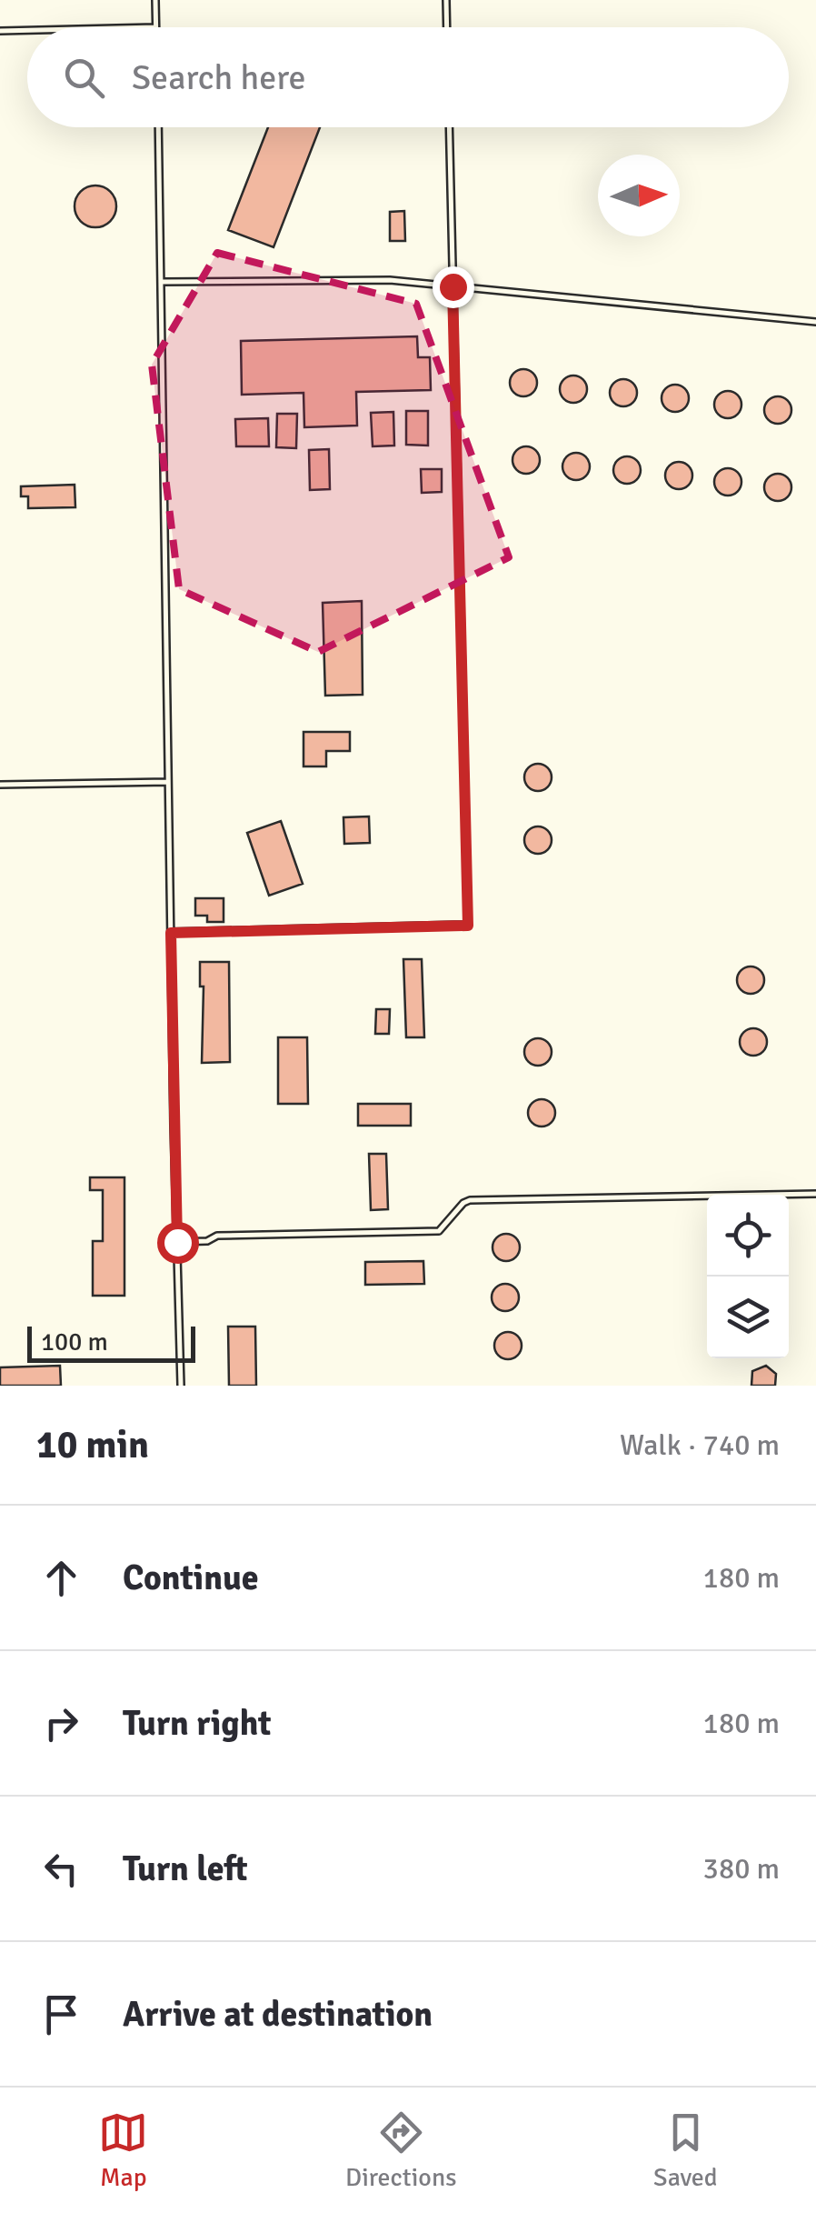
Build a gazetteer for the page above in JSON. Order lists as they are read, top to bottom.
{
  "scale_bar": "100 m",
  "north": "right",
  "page": {
    "search": "Search here",
    "scale": "100 m",
    "heading": ["10 min", "Walk · 740 m"],
    "list": [
      ["Continue", "180 m"],
      ["Turn right", "180 m"],
      ["Turn left", "380 m"],
      "Arrive at destination"
    ],
    "nav": ["Map", "Directions", "Saved"]
  }
}
